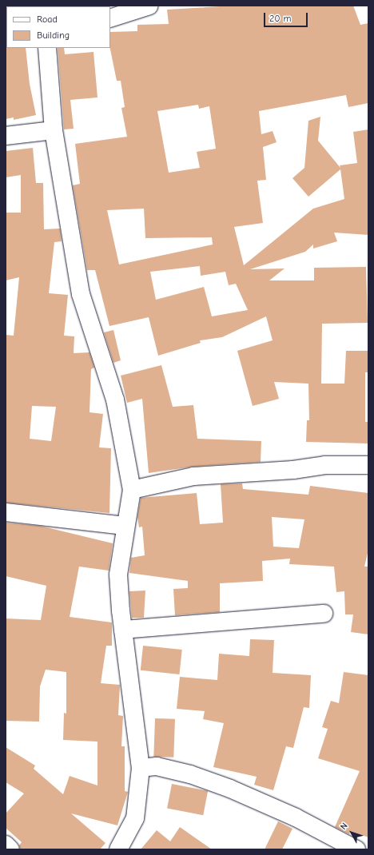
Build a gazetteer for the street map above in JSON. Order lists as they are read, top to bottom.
{
  "legend": ["Road", "Building"],
  "scale_bar": "20 m",
  "north": "top left"
}
